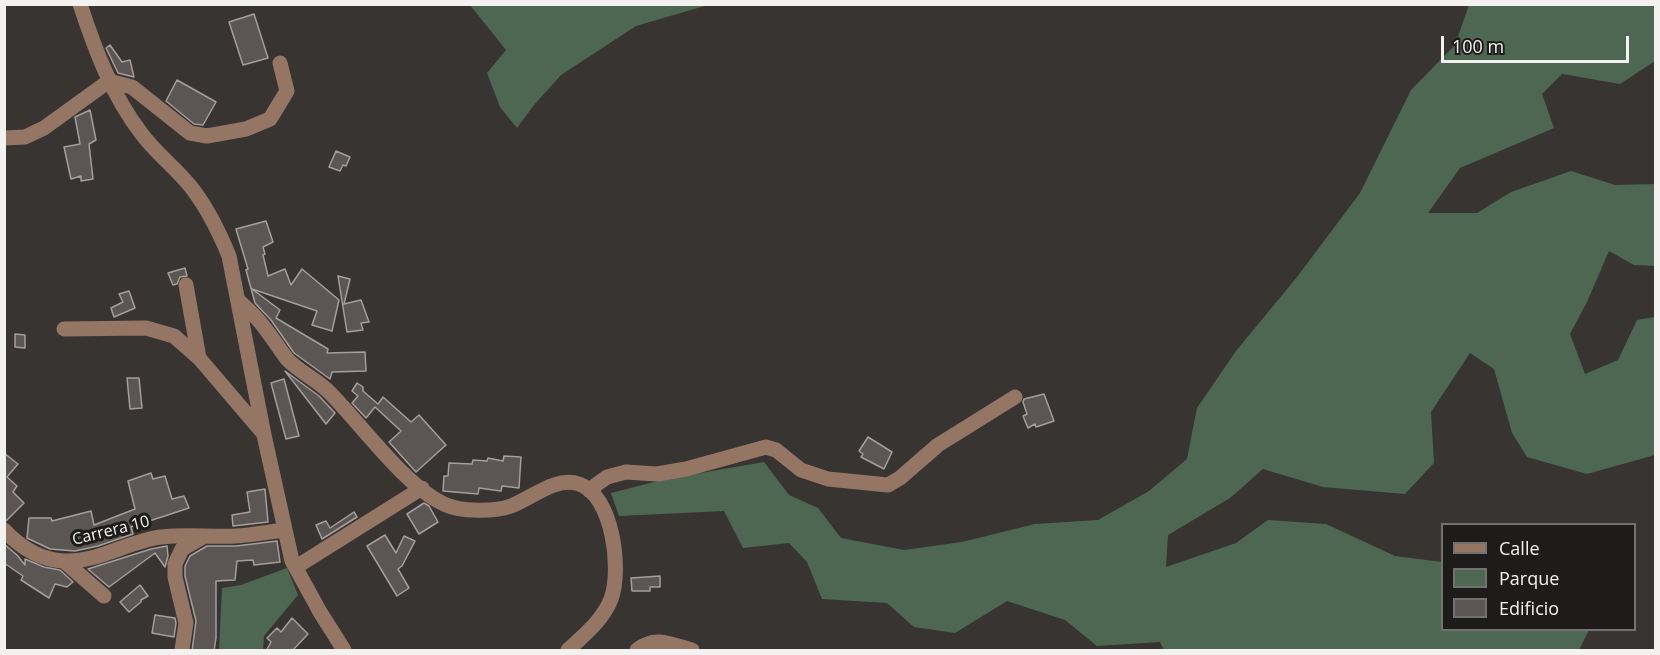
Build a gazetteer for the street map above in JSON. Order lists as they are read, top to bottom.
{
  "streets": {
    "street": ["Carrera 10"]
  },
  "legend": ["Calle", "Parque", "Edificio"],
  "scale_bar": "100 m"
}
